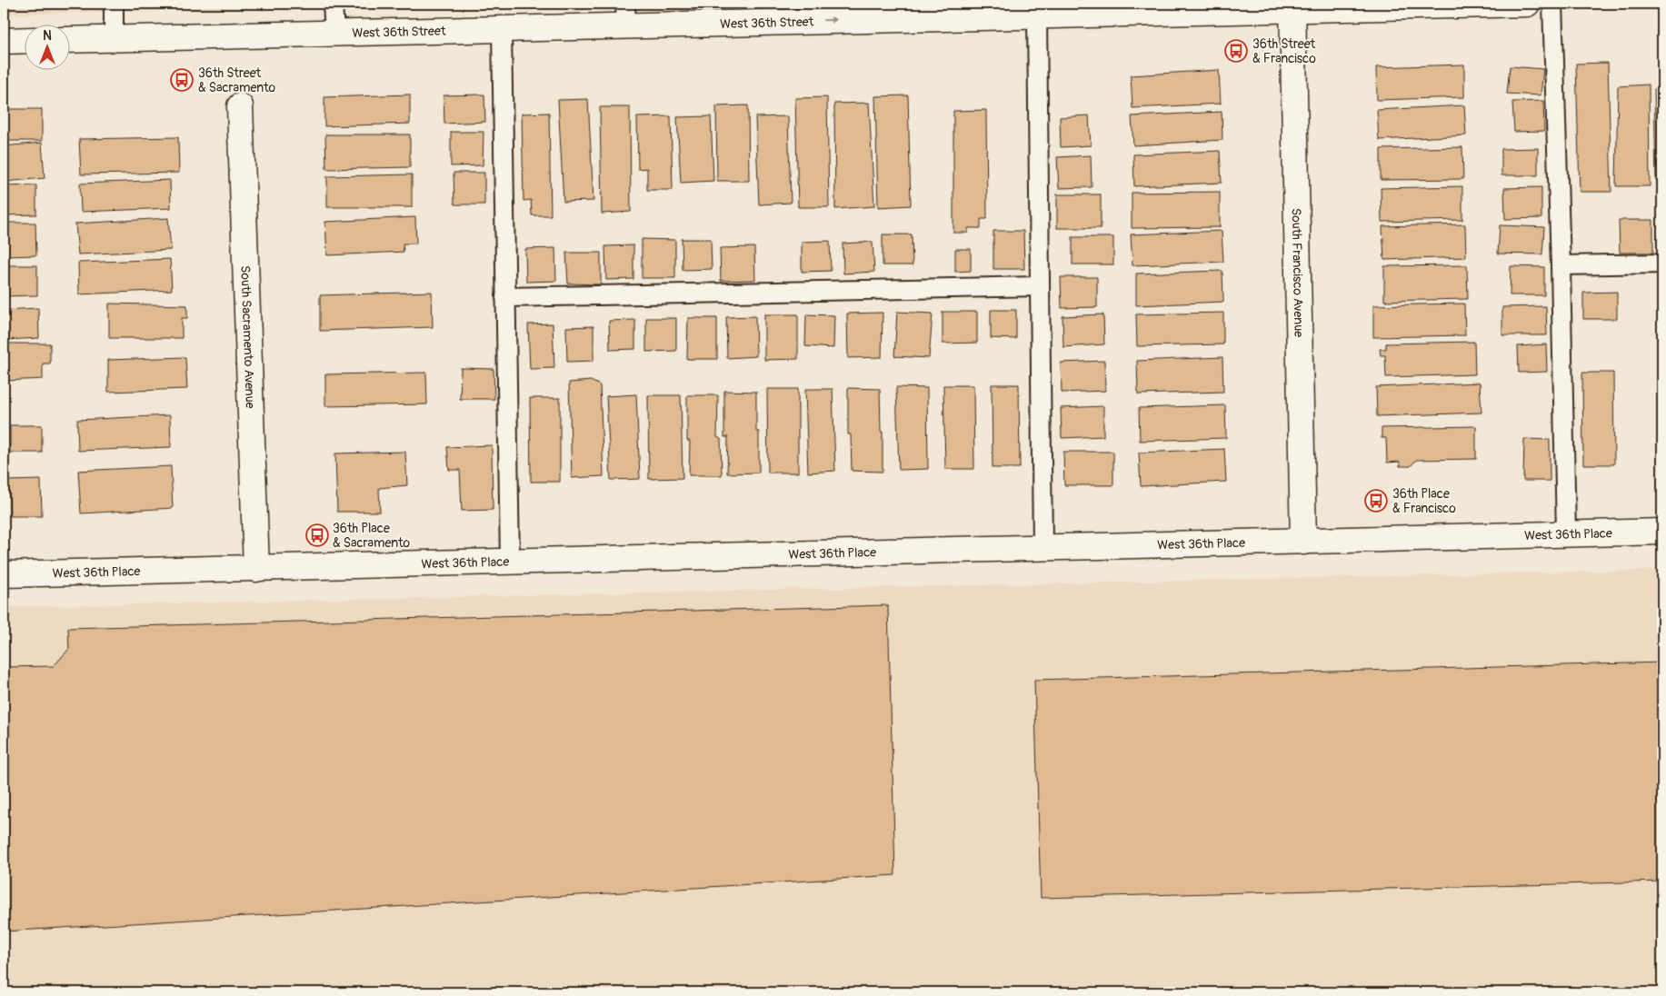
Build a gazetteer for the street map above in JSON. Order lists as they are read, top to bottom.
{
  "streets": {
    "street": [
      "West 36th Street",
      "South Francisco Avenue",
      "South Sacramento Avenue",
      "West 36th Place"
    ]
  },
  "crossings": [
    ["West 36th Street", "South Francisco Avenue"],
    ["South Francisco Avenue", "West 36th Place"],
    ["South Sacramento Avenue", "West 36th Place"]
  ],
  "places": {
    "bus stop": [
      "36th Street & Francisco",
      "36th Street & Sacramento",
      "36th Place & Francisco",
      "36th Place & Sacramento"
    ]
  },
  "north": "top"
}
